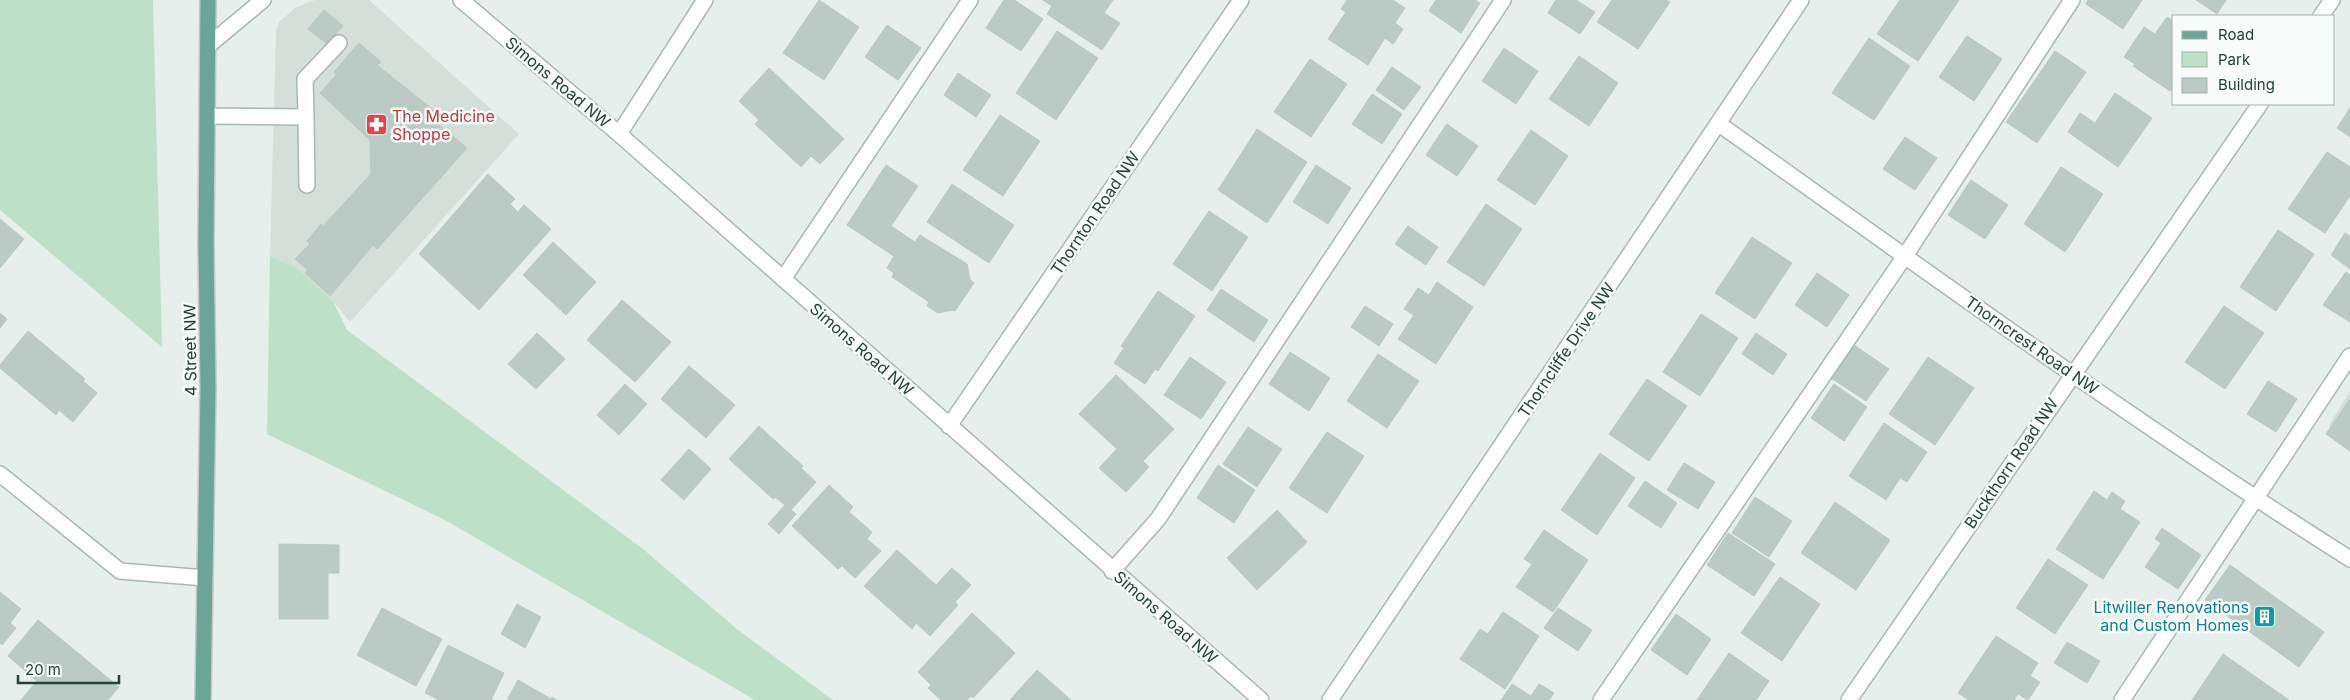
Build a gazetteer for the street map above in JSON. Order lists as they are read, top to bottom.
{
  "streets": {
    "main road": ["4 Street NW"],
    "street": [
      "Simons Road NW",
      "Thornton Road NW",
      "Thorncrest Road NW",
      "Thorncliffe Drive NW",
      "Buckthorn Road NW"
    ]
  },
  "crossings": [
    ["Simons Road NW", "Thornton Road NW"],
    ["Thorncrest Road NW", "Thorncliffe Drive NW"],
    ["Thorncrest Road NW", "Buckthorn Road NW"]
  ],
  "places": {
    "pharmacy": ["The Medicine Shoppe"],
    "building": ["Litwiller Renovations and Custom Homes"]
  },
  "legend": ["Road", "Park", "Building"],
  "scale_bar": "20 m"
}
